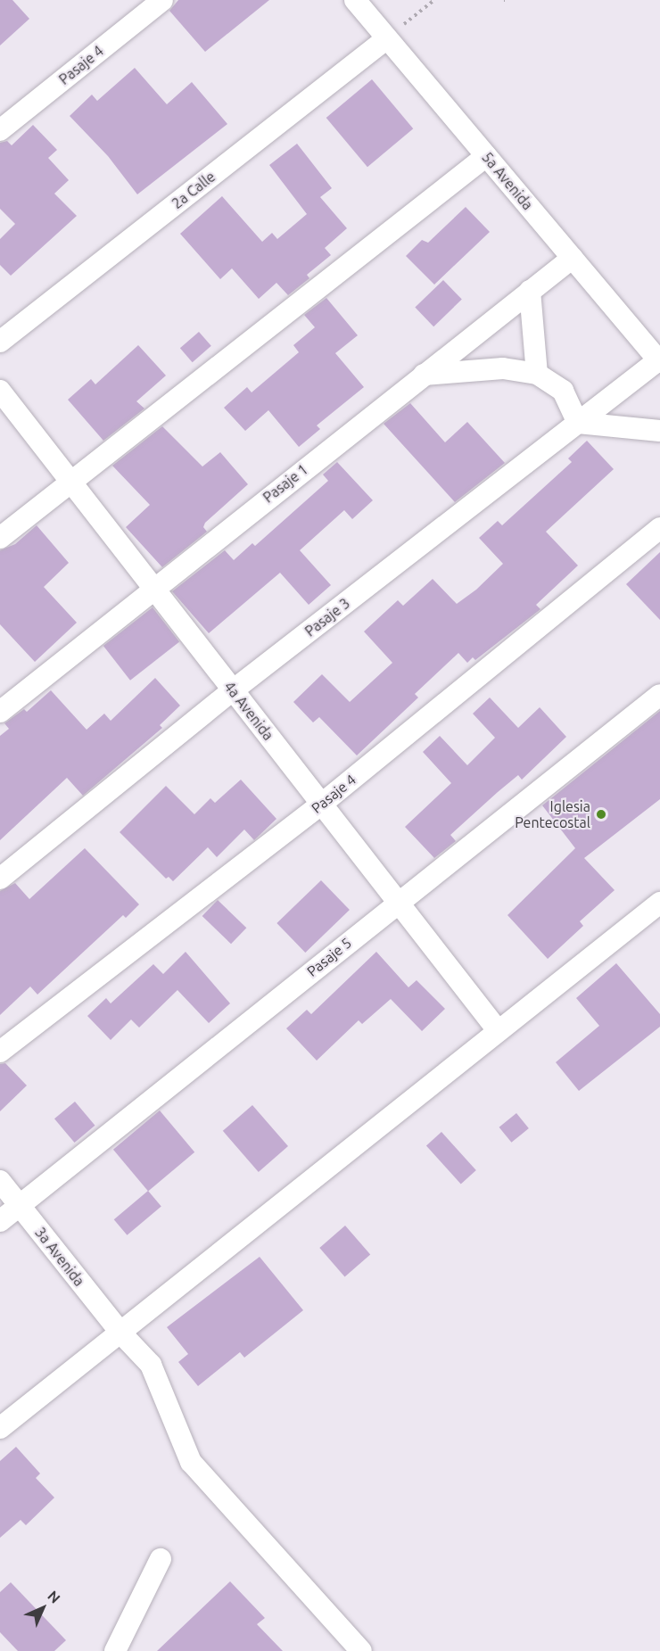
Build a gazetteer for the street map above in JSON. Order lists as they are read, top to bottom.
{
  "streets": {
    "street": [
      "Pasaje 4",
      "5a Avenida",
      "2a Calle",
      "Pasaje 1",
      "Pasaje 3",
      "4a Avenida",
      "Pasaje 5",
      "3a Avenida"
    ]
  },
  "crossings": [
    ["Pasaje 4", "4a Avenida"],
    ["5a Avenida", "2a Calle"],
    ["5a Avenida", "Pasaje 1"],
    ["5a Avenida", "Pasaje 3"],
    ["Pasaje 1", "4a Avenida"],
    ["Pasaje 3", "4a Avenida"],
    ["4a Avenida", "Pasaje 5"],
    ["Pasaje 5", "3a Avenida"]
  ],
  "places": ["Iglesia Pentecostal"],
  "north": "top right"
}
